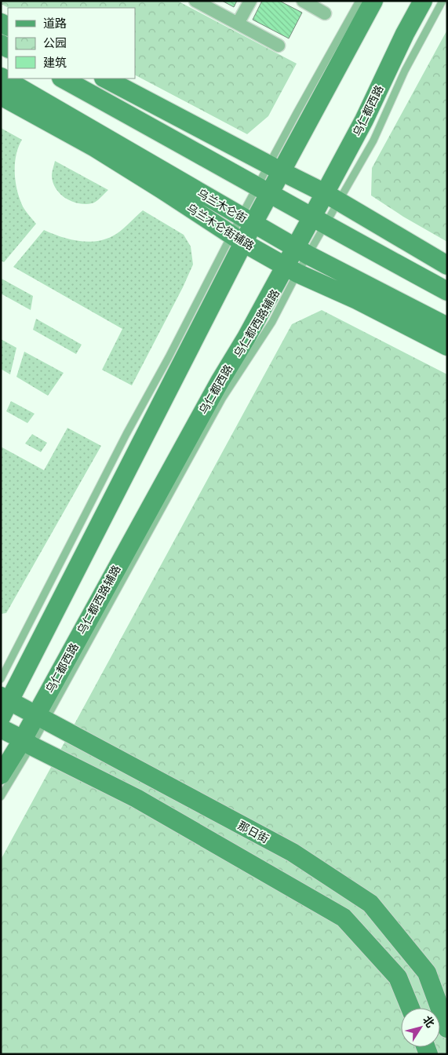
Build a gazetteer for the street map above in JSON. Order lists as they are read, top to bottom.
{
  "streets": {
    "main road": [
      "乌仁都西路",
      "乌兰木仑街",
      "乌兰木仑街辅路",
      "那日街"
    ]
  },
  "crossings": [
    ["乌仁都西路", "乌兰木仑街"],
    ["乌仁都西路", "乌兰木仑街辅路"],
    ["乌仁都西路", "那日街"]
  ],
  "legend": ["道路", "公园", "建筑"],
  "north": "top right"
}
